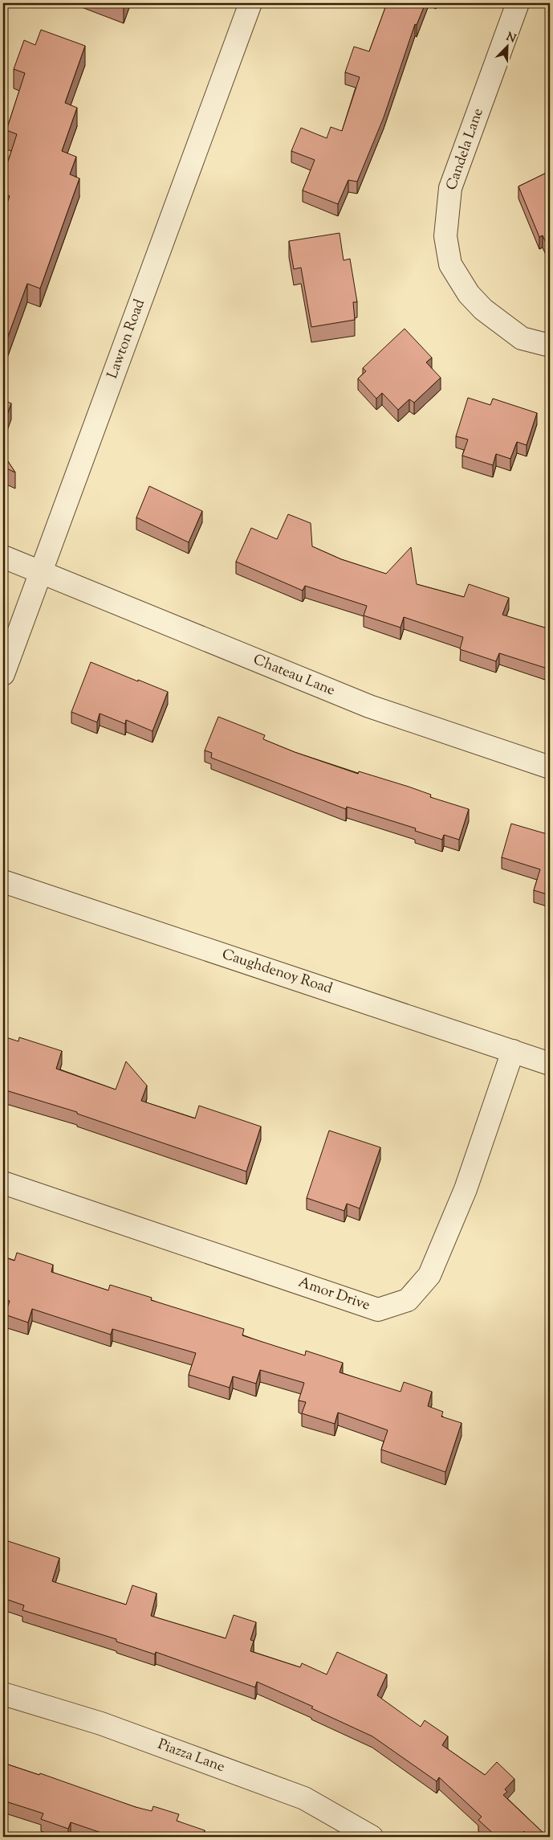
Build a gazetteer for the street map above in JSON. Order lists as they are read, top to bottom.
{
  "streets": {
    "street": [
      "Candela Lane",
      "Lawton Road",
      "Chateau Lane",
      "Caughdenoy Road",
      "Amor Drive",
      "Piazza Lane"
    ]
  },
  "crossings": [
    ["Lawton Road", "Chateau Lane"],
    ["Caughdenoy Road", "Amor Drive"]
  ],
  "north": "top right"
}
